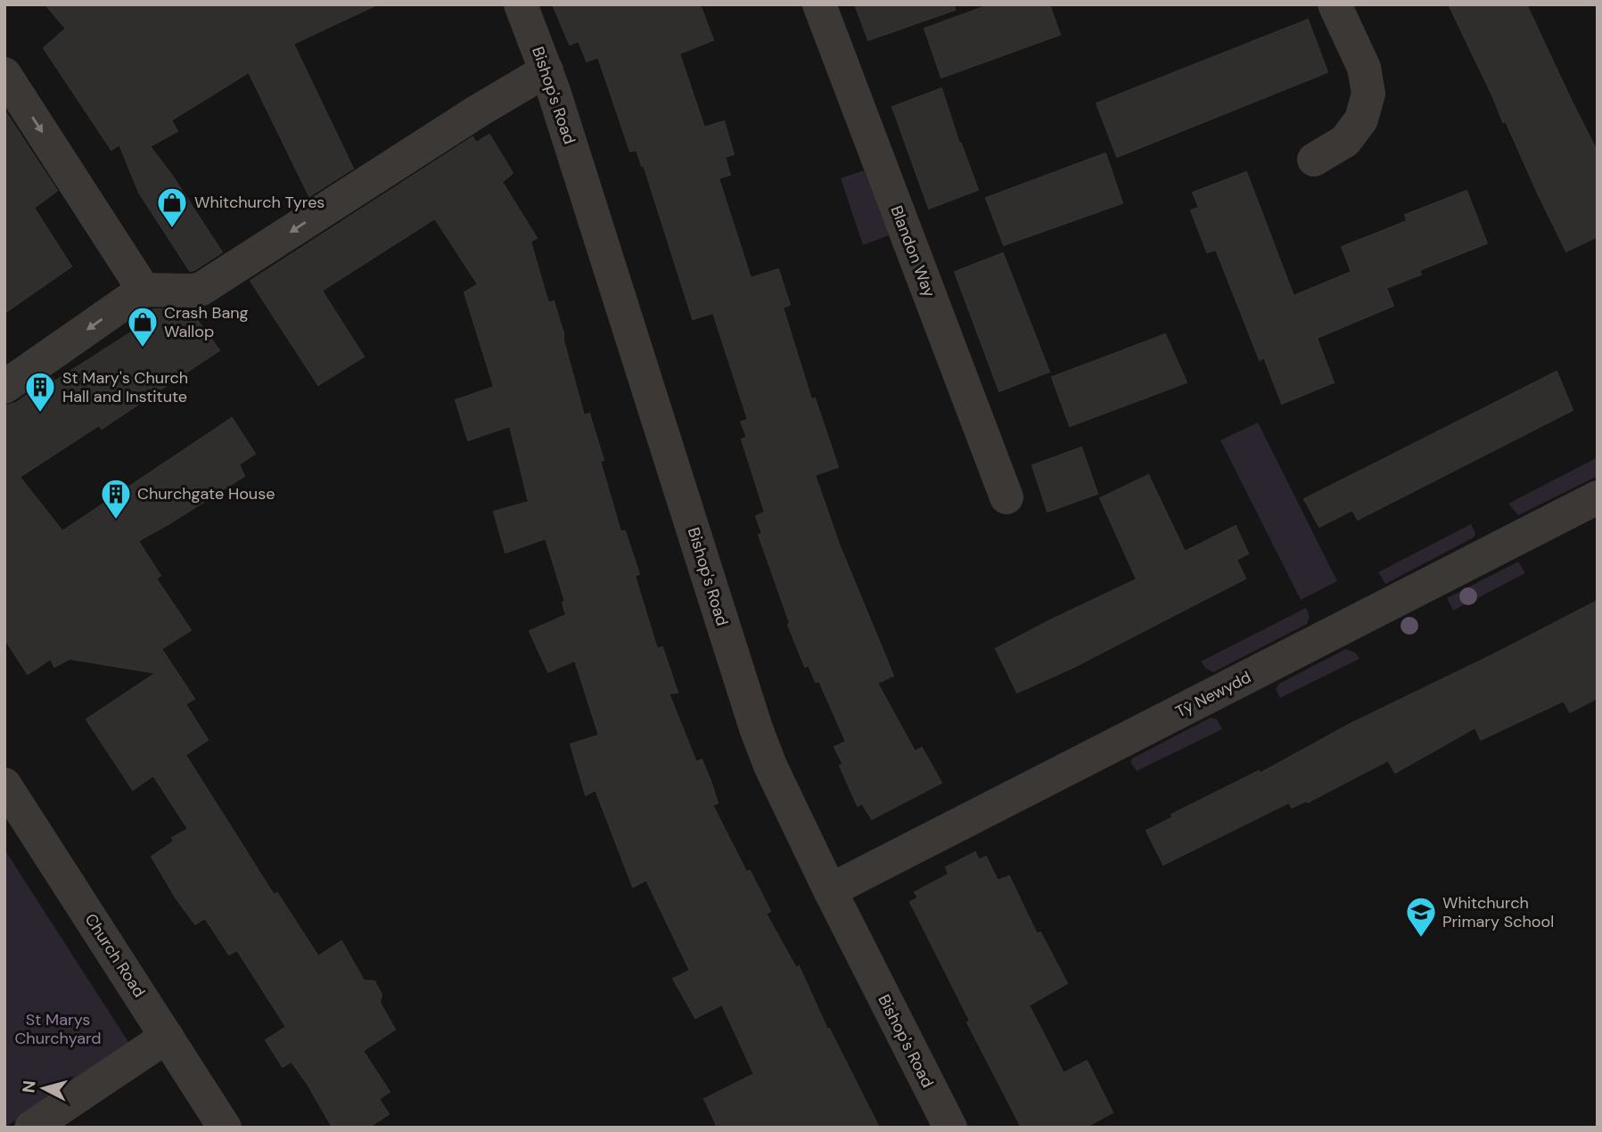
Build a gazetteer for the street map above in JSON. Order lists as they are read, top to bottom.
{
  "streets": {
    "street": [
      "Bishop's Road",
      "Blandon Way",
      "Tŷ Newydd",
      "Church Road"
    ]
  },
  "crossings": [
    ["Bishop's Road", "Tŷ Newydd"]
  ],
  "parks": ["St Marys Churchyard"],
  "places": {
    "shop": ["Whitchurch Tyres", "Crash Bang Wallop"],
    "building": ["St Mary's Church Hall and Institute", "Churchgate House"],
    "school or university": ["Whitchurch Primary School"]
  },
  "north": "left"
}
